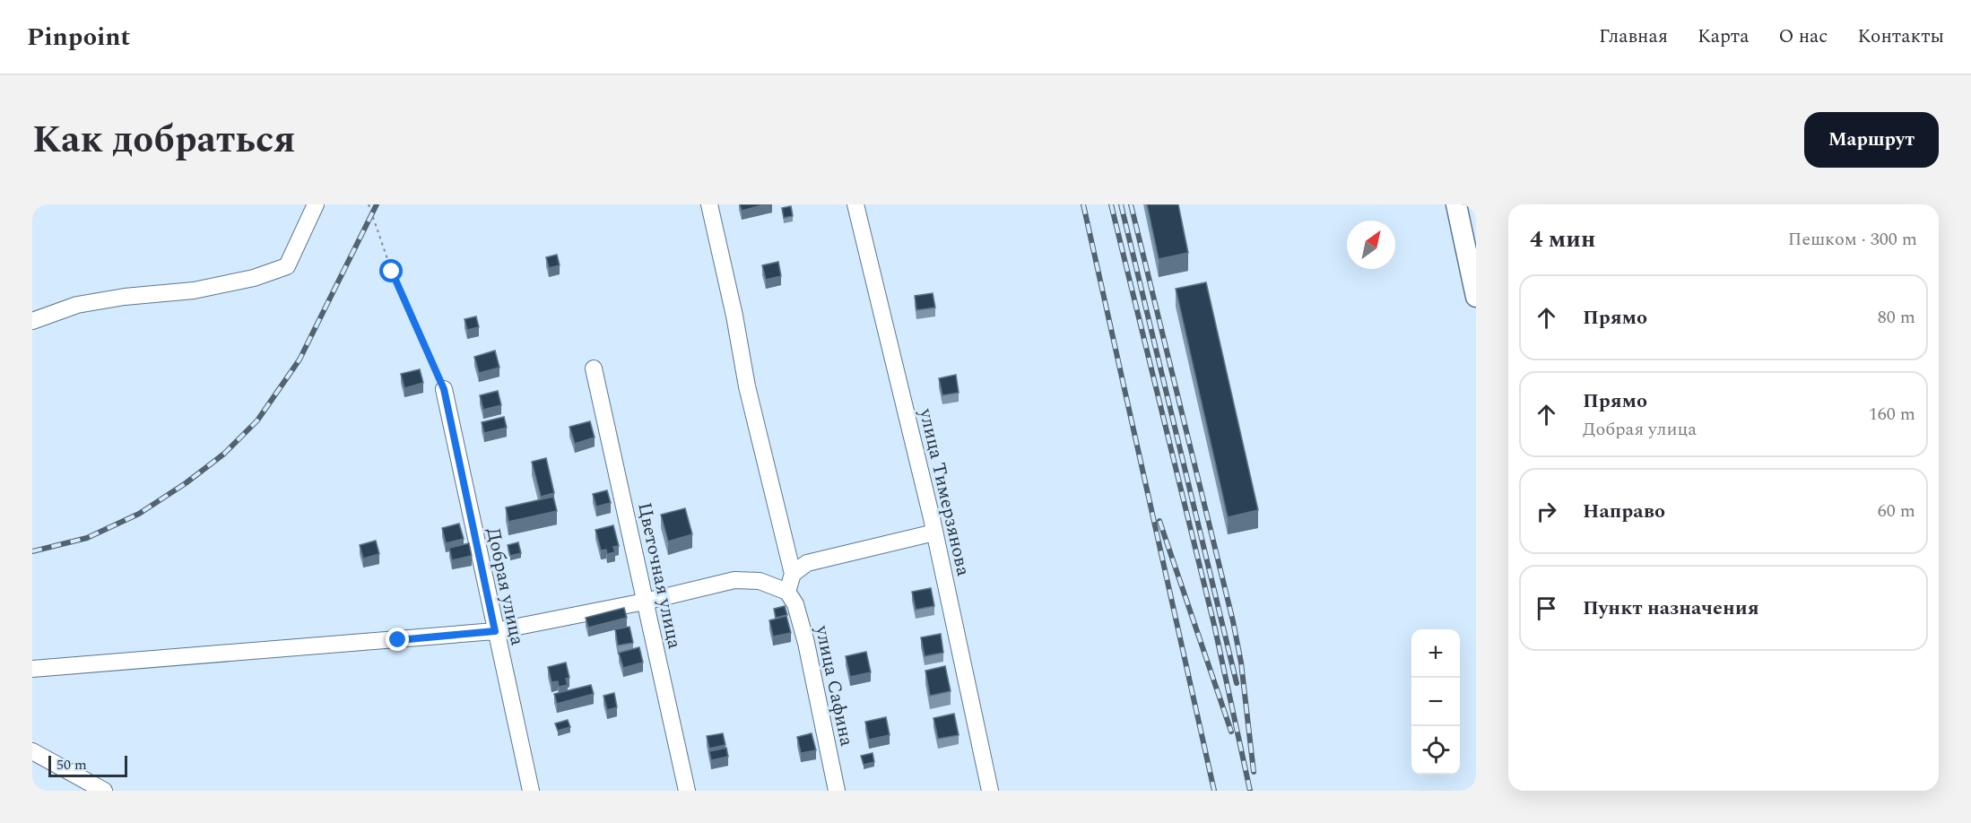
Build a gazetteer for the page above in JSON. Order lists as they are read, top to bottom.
{
  "streets": {
    "street": [
      "улица Тимерзянова",
      "Цветочная улица",
      "Добрая улица",
      "улица Сафина"
    ]
  },
  "scale_bar": "50 m",
  "north": "top right",
  "page": {
    "header": "Pinpoint",
    "nav": [
      "Главная",
      "Карта",
      "О нас",
      "Контакты"
    ],
    "title": "Как добраться",
    "buttons": "Маршрут",
    "heading": ["4 мин", "Пешком · 300 m"],
    "list": [
      ["Прямо", "80 m"],
      ["Прямо", "Добрая улица", "160 m"],
      ["Направо", "60 m"],
      "Пункт назначения"
    ],
    "map_buttons": ["+", "−"],
    "scale": "50 m"
  }
}
